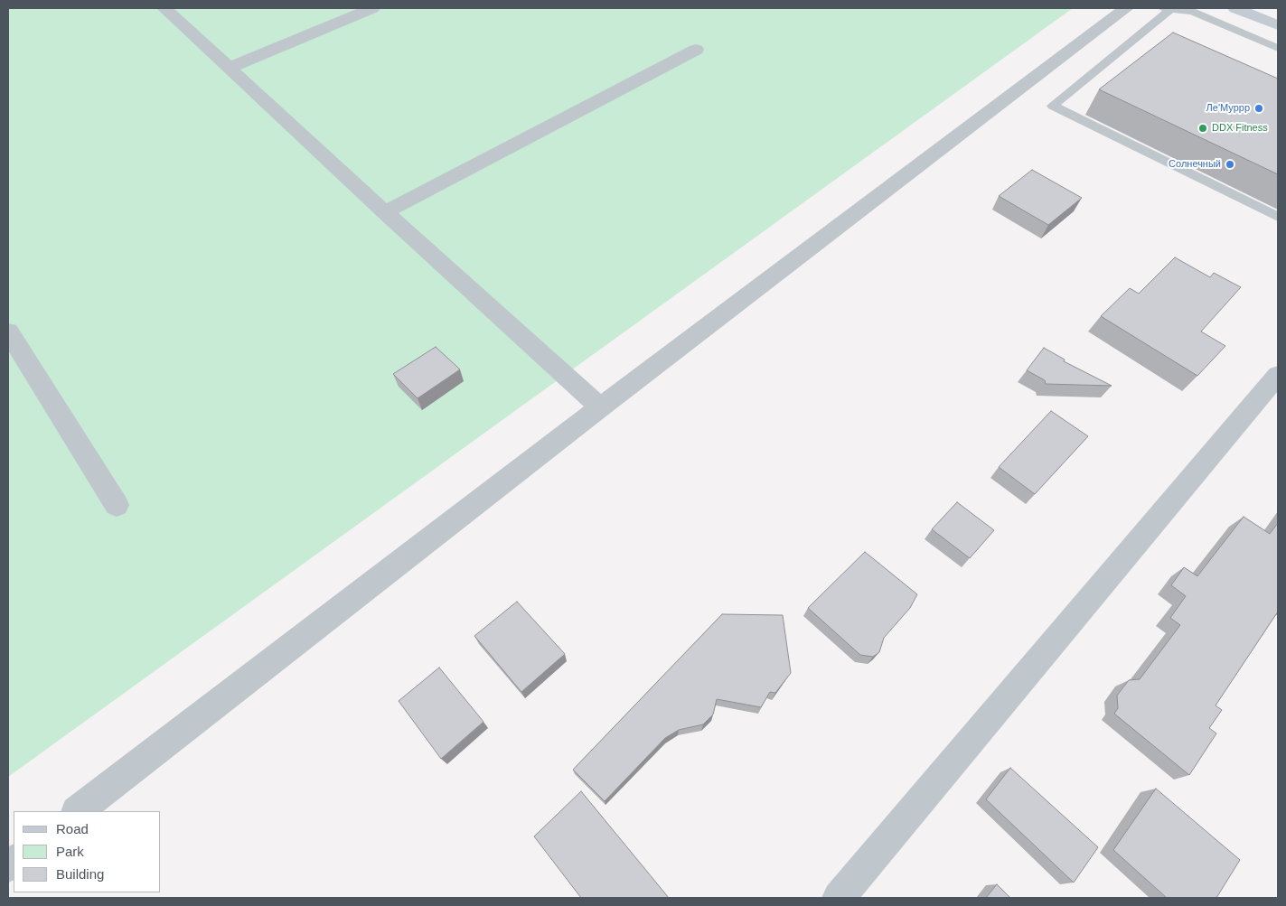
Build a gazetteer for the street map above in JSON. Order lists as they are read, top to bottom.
{
  "places": ["Ле'Муррр", "DDX Fitness", "Солнечный"],
  "legend": ["Road", "Park", "Building"]
}
